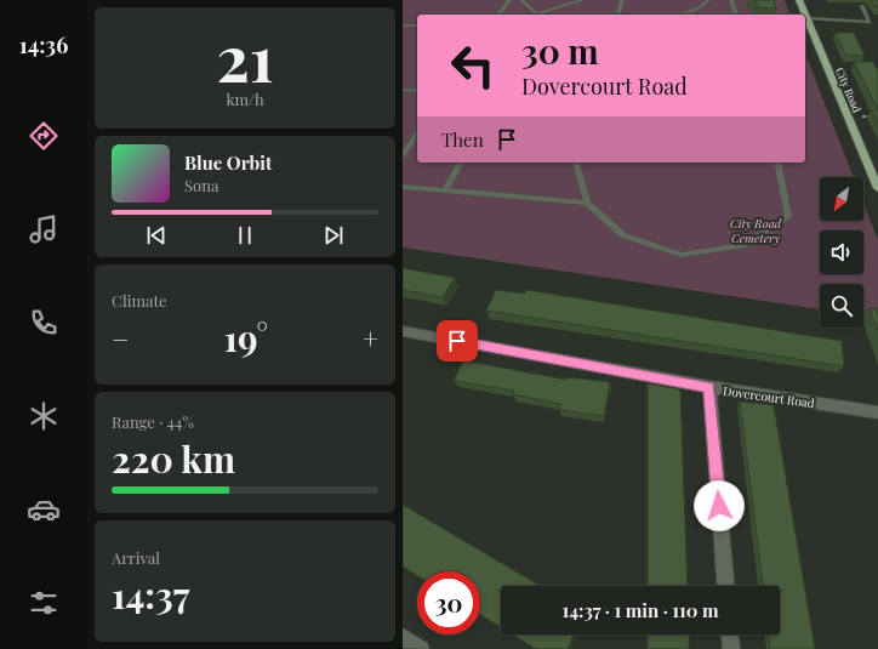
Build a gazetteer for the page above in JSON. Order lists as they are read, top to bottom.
{
  "streets": {
    "main road": ["City Road"],
    "street": ["Dovercourt Road"]
  },
  "parks": ["City Road Cemetery"],
  "north": "bottom left",
  "page": {
    "tabs": "14:36",
    "tile": [
      ["21", "km/h"],
      "Climate",
      ["Range · 44%", "220 km"],
      ["Arrival", "14:37"]
    ],
    "turn": ["30 m", "Dovercourt Road"],
    "then": "Then",
    "song": ["Blue Orbit", "Sona"],
    "heat": ["−", "19°", "+"],
    "limit": "30",
    "trip": "14:37 · 1 min · 110 m"
  }
}
